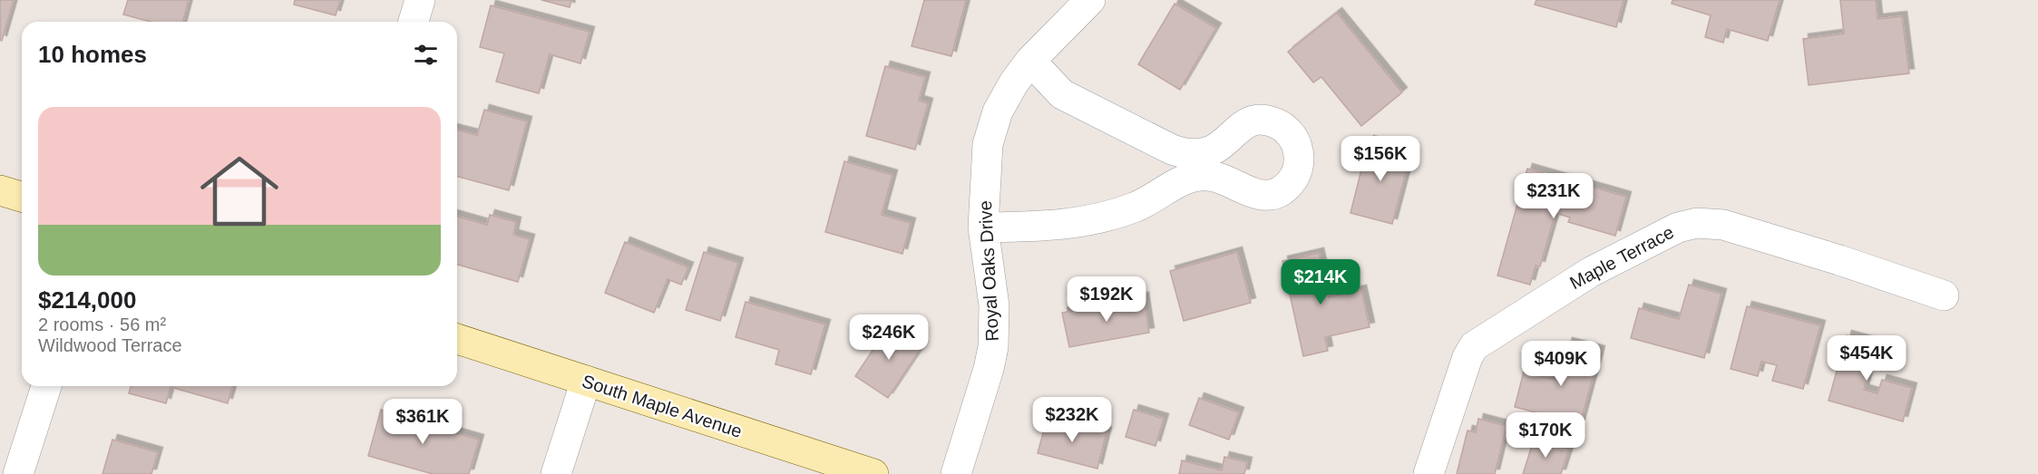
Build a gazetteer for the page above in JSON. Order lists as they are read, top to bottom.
{
  "streets": {
    "main road": ["South Maple Avenue"],
    "street": ["Maple Terrace", "Royal Oaks Drive"]
  },
  "page": {
    "heading": "10 homes",
    "list": [
      {
        "name": "$214,000",
        "note": "2 rooms · 56 m² · Wildwood Terrace"
      }
    ],
    "price": [
      "$156K",
      "$231K",
      "$214K",
      "$192K",
      "$246K",
      "$454K",
      "$409K",
      "$232K",
      "$361K",
      "$170K"
    ]
  }
}
